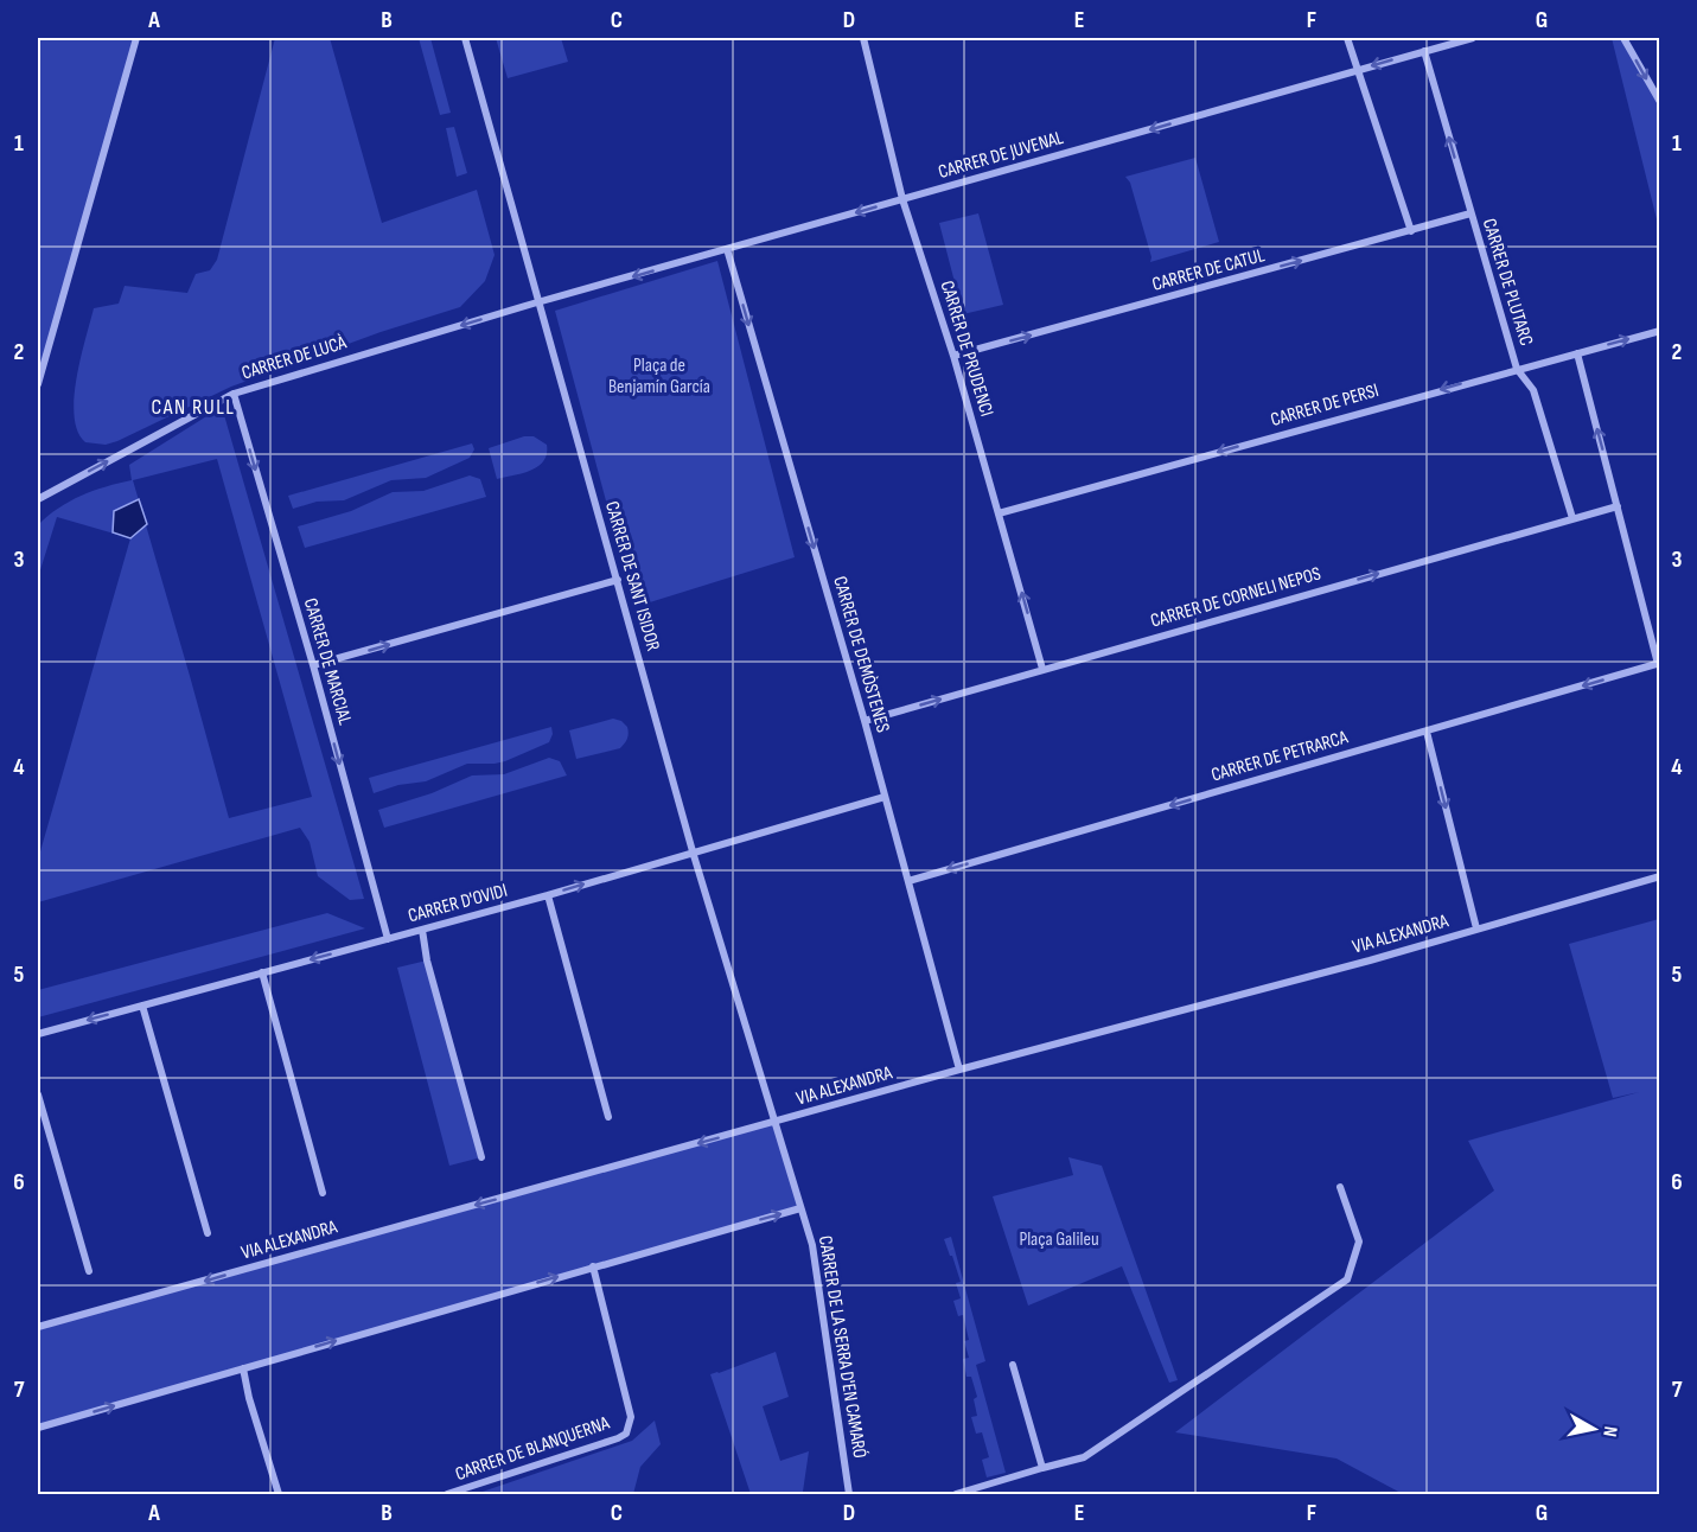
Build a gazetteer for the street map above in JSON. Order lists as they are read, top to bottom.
{
  "streets": {
    "street": [
      "CARRER DE JUVENAL",
      "CARRER DE CATUL",
      "CARRER DE PLUTARC",
      "CARRER DE PRUDENCI",
      "CARRER DE LUCÀ",
      "CARRER DE PERSI",
      "CARRER DE SANT ISIDOR",
      "CARRER DE CORNELI NEPOS",
      "CARRER DE DEMÒSTENES",
      "CARRER DE MARCIAL",
      "CARRER DE PETRARCA",
      "CARRER D'OVIDI",
      "VIA ALEXANDRA",
      "CARRER DE LA SERRA D'EN CAMARÓ",
      "CARRER DE BLANQUERNA"
    ]
  },
  "crossings": [
    ["CARRER DE JUVENAL", "CARRER DE PLUTARC"],
    ["CARRER DE JUVENAL", "CARRER DE PRUDENCI"],
    ["CARRER DE JUVENAL", "CARRER DE LUCÀ"],
    ["CARRER DE JUVENAL", "CARRER DE SANT ISIDOR"],
    ["CARRER DE JUVENAL", "CARRER DE DEMÒSTENES"],
    ["CARRER DE CATUL", "CARRER DE PLUTARC"],
    ["CARRER DE CATUL", "CARRER DE PRUDENCI"],
    ["CARRER DE PLUTARC", "CARRER DE PERSI"],
    ["CARRER DE PLUTARC", "CARRER DE CORNELI NEPOS"],
    ["CARRER DE PRUDENCI", "CARRER DE PERSI"],
    ["CARRER DE PRUDENCI", "CARRER DE CORNELI NEPOS"],
    ["CARRER DE LUCÀ", "CARRER DE SANT ISIDOR"],
    ["CARRER DE LUCÀ", "CARRER DE MARCIAL"],
    ["CARRER DE SANT ISIDOR", "CARRER D'OVIDI"],
    ["CARRER DE SANT ISIDOR", "VIA ALEXANDRA"],
    ["CARRER DE SANT ISIDOR", "CARRER DE LA SERRA D'EN CAMARÓ"],
    ["CARRER DE CORNELI NEPOS", "CARRER DE DEMÒSTENES"],
    ["CARRER DE DEMÒSTENES", "CARRER DE PETRARCA"],
    ["CARRER DE DEMÒSTENES", "CARRER D'OVIDI"],
    ["CARRER DE DEMÒSTENES", "VIA ALEXANDRA"],
    ["CARRER DE MARCIAL", "CARRER D'OVIDI"],
    ["VIA ALEXANDRA", "CARRER DE LA SERRA D'EN CAMARÓ"]
  ],
  "one_way": [
    "CARRER DE JUVENAL",
    "CARRER DE CATUL",
    "CARRER DE CORNELI NEPOS",
    "CARRER DE DEMÒSTENES",
    "CARRER DE MARCIAL",
    "CARRER DE PETRARCA",
    "VIA ALEXANDRA"
  ],
  "districts": ["CAN RULL"],
  "parks": ["Plaça de Benjamín García", "Plaça Galileu"],
  "north": "right",
  "grid": {
    "columns": [
      "A",
      "B",
      "C",
      "D",
      "E",
      "F",
      "G"
    ],
    "rows": [
      "1",
      "2",
      "3",
      "4",
      "5",
      "6",
      "7"
    ]
  }
}
